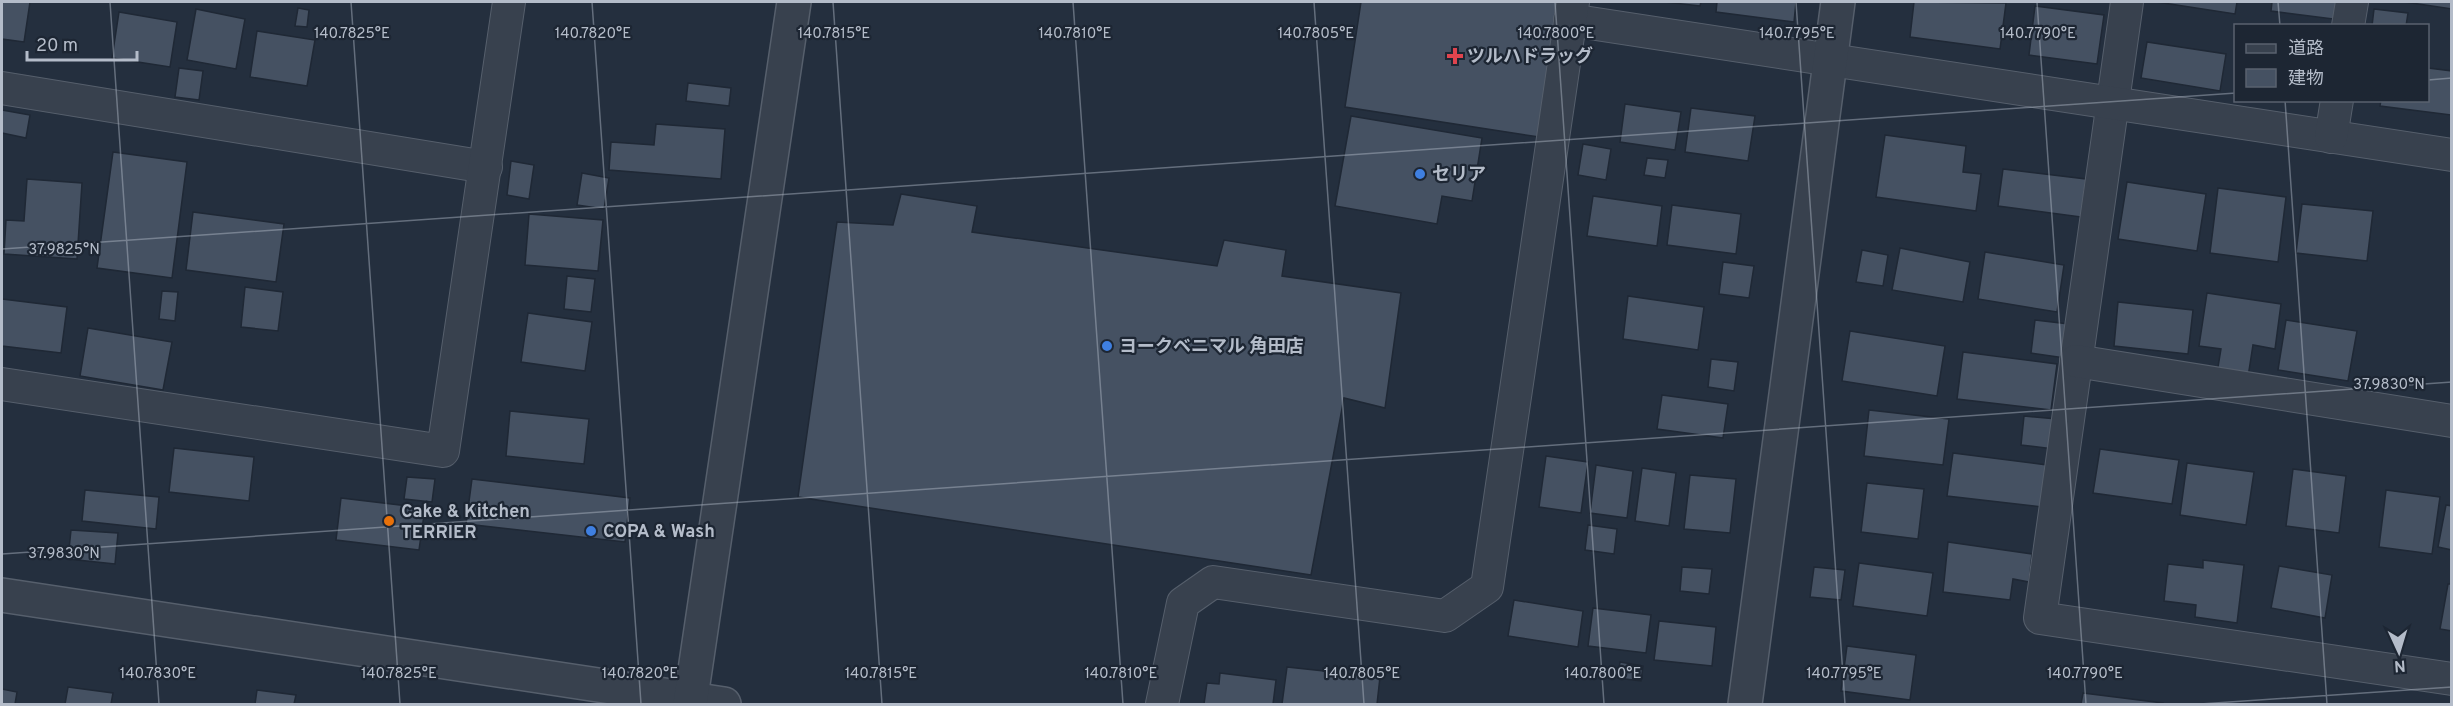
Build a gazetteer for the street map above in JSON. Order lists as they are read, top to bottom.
{
  "places": {
    "health": ["ツルハドラッグ"],
    "other": [
      "セリア",
      "ヨークベニマル 角田店",
      "Cake & Kitchen TERRIER",
      "COPA & Wash"
    ]
  },
  "legend": ["道路", "建物"],
  "scale_bar": "20 m",
  "north": "bottom",
  "coordinates": [
    "140.7825°E",
    "140.7820°E",
    "140.7815°E",
    "140.7810°E",
    "140.7805°E",
    "140.7800°E",
    "140.7795°E",
    "140.7790°E",
    "37.9825°N",
    "37.9830°N",
    "140.7830°E"
  ]
}
